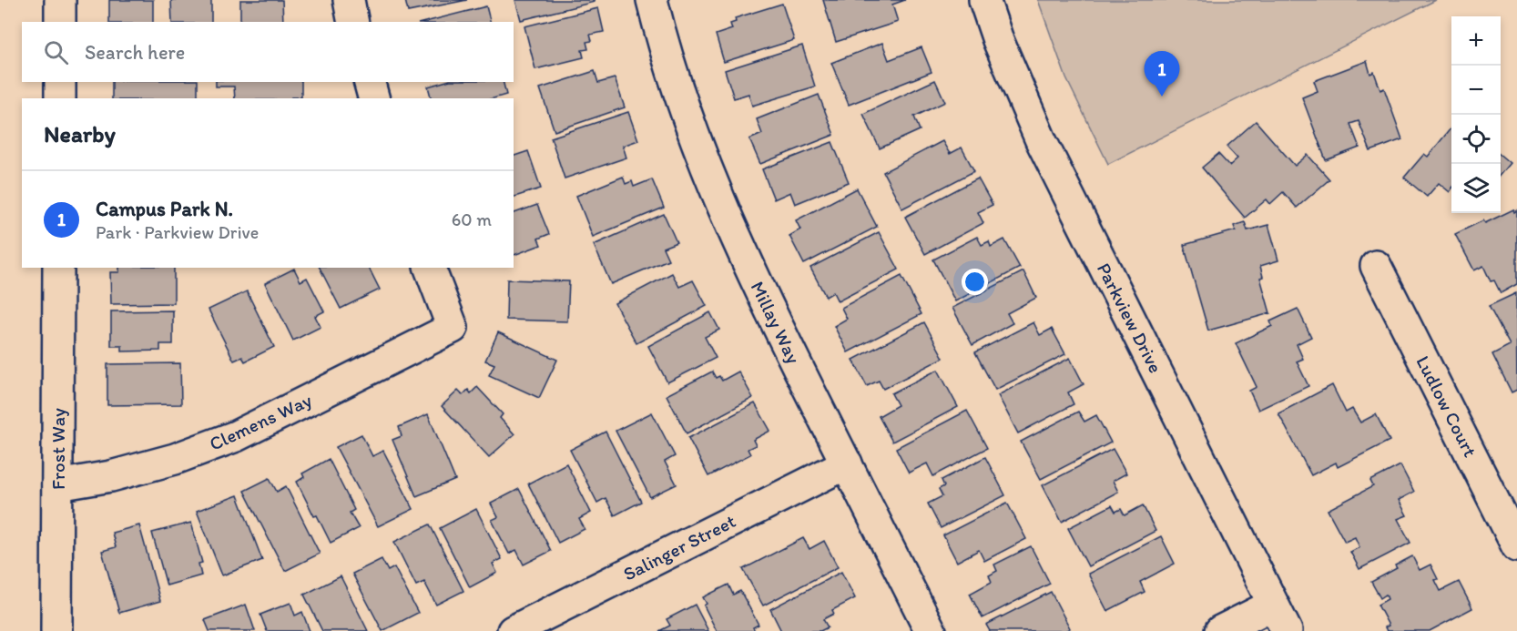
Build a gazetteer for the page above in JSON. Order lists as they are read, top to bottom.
{
  "streets": {
    "street": [
      "Parkview Drive",
      "Millay Way",
      "Ludlow Court",
      "Clemens Way",
      "Frost Way",
      "Salinger Street"
    ]
  },
  "crossings": [
    ["Millay Way", "Salinger Street"],
    ["Clemens Way", "Frost Way"]
  ],
  "page": {
    "map_buttons": ["+", "−"],
    "search": "Search here",
    "pins": "1",
    "heading": "Nearby",
    "list": [
      {
        "mark": "1",
        "name": "Campus Park N.",
        "note": "Park · Parkview Drive",
        "value": "60 m"
      }
    ]
  }
}
